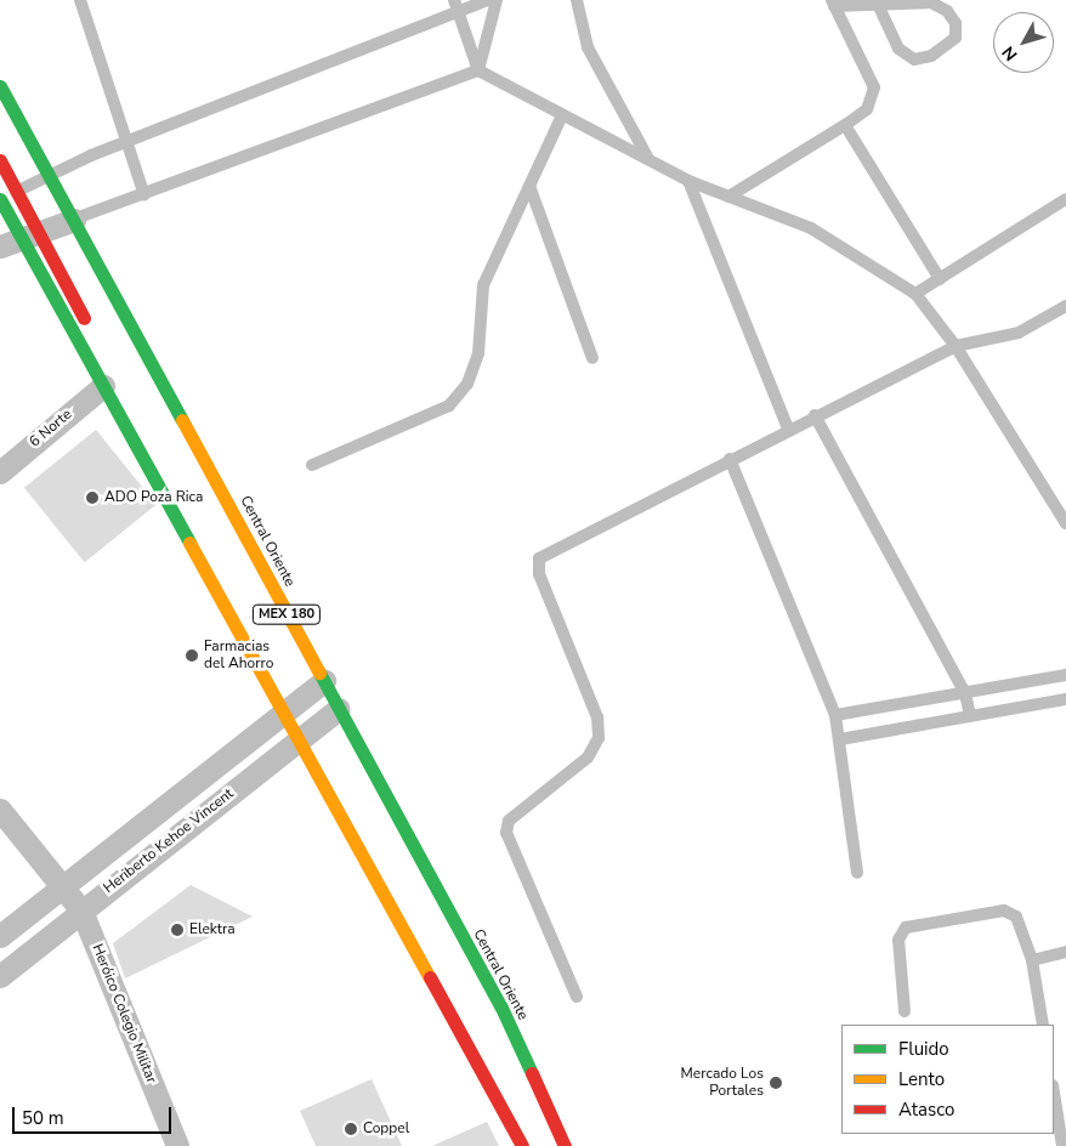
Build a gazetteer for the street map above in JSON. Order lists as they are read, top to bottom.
{
  "streets": {
    "main road": ["Central Oriente", "MEX 180"],
    "street": ["6 Norte", "Heriberto Kehoe Vincent", "Heróico Colegio Militar"]
  },
  "crossings": [
    ["6 Norte", "MEX 180"],
    ["Central Oriente", "Heriberto Kehoe Vincent"],
    ["MEX 180", "Heriberto Kehoe Vincent"],
    ["Heriberto Kehoe Vincent", "Heróico Colegio Militar"]
  ],
  "places": [
    "ADO Poza Rica",
    "Farmacias del Ahorro",
    "Elektra",
    "Mercado Los Portales",
    "Coppel"
  ],
  "legend": ["Fluido", "Lento", "Atasco"],
  "scale_bar": "50 m",
  "north": "bottom left"
}
